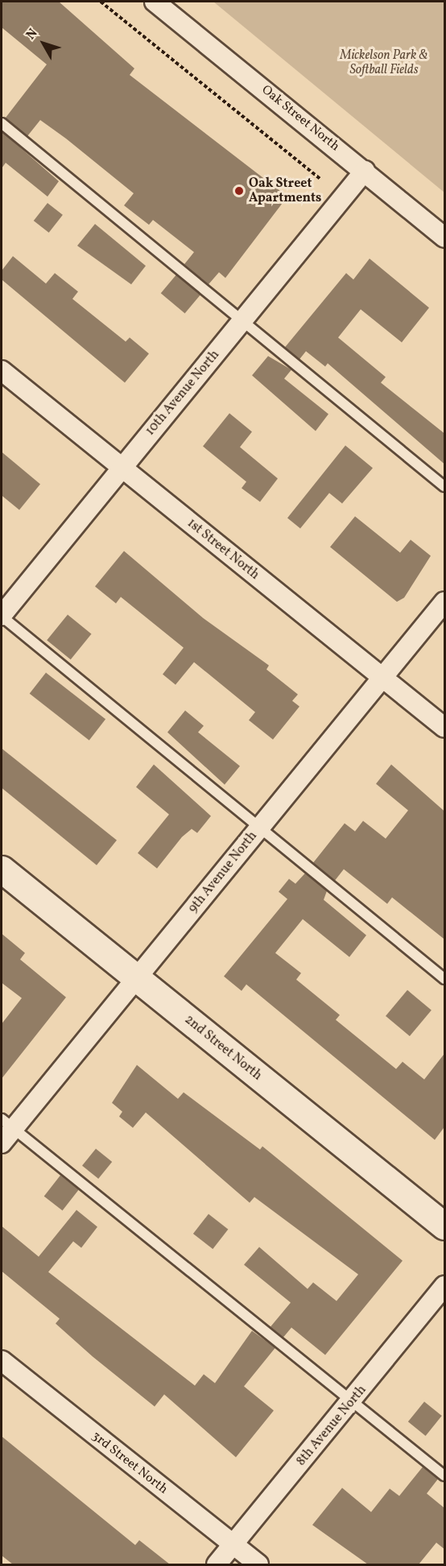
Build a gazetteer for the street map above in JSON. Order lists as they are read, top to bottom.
{
  "streets": {
    "street": [
      "Oak Street North",
      "10th Avenue North",
      "1st Street North",
      "9th Avenue North",
      "2nd Street North",
      "8th Avenue North",
      "3rd Street North"
    ]
  },
  "crossings": [
    ["Oak Street North", "10th Avenue North"],
    ["10th Avenue North", "1st Street North"],
    ["1st Street North", "9th Avenue North"],
    ["9th Avenue North", "2nd Street North"],
    ["8th Avenue North", "3rd Street North"]
  ],
  "parks": ["Mickelson Park & Softball Fields"],
  "places": ["Oak Street Apartments"],
  "north": "top left"
}
